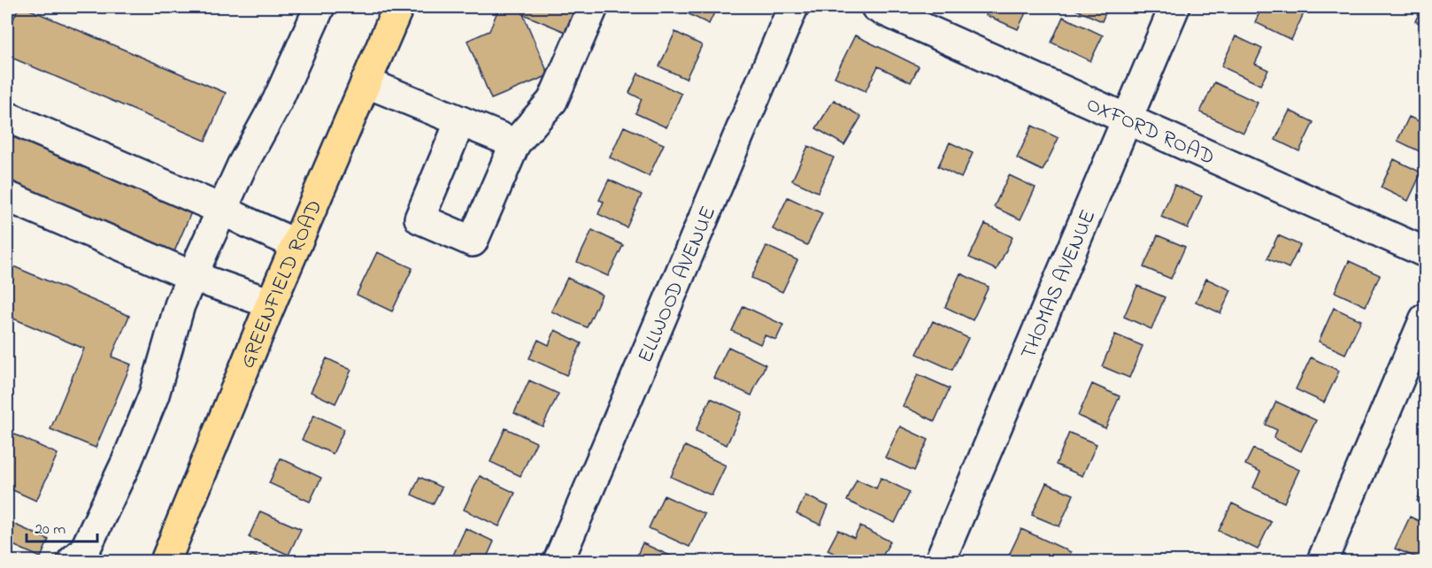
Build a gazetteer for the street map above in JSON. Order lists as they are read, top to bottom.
{
  "streets": {
    "main road": ["GREENFIELD ROAD"],
    "street": ["OXFORD ROAD", "ELLWOOD AVENUE", "THOMAS AVENUE"]
  },
  "crossings": [
    ["OXFORD ROAD", "THOMAS AVENUE"]
  ],
  "scale_bar": "20 m"
}
